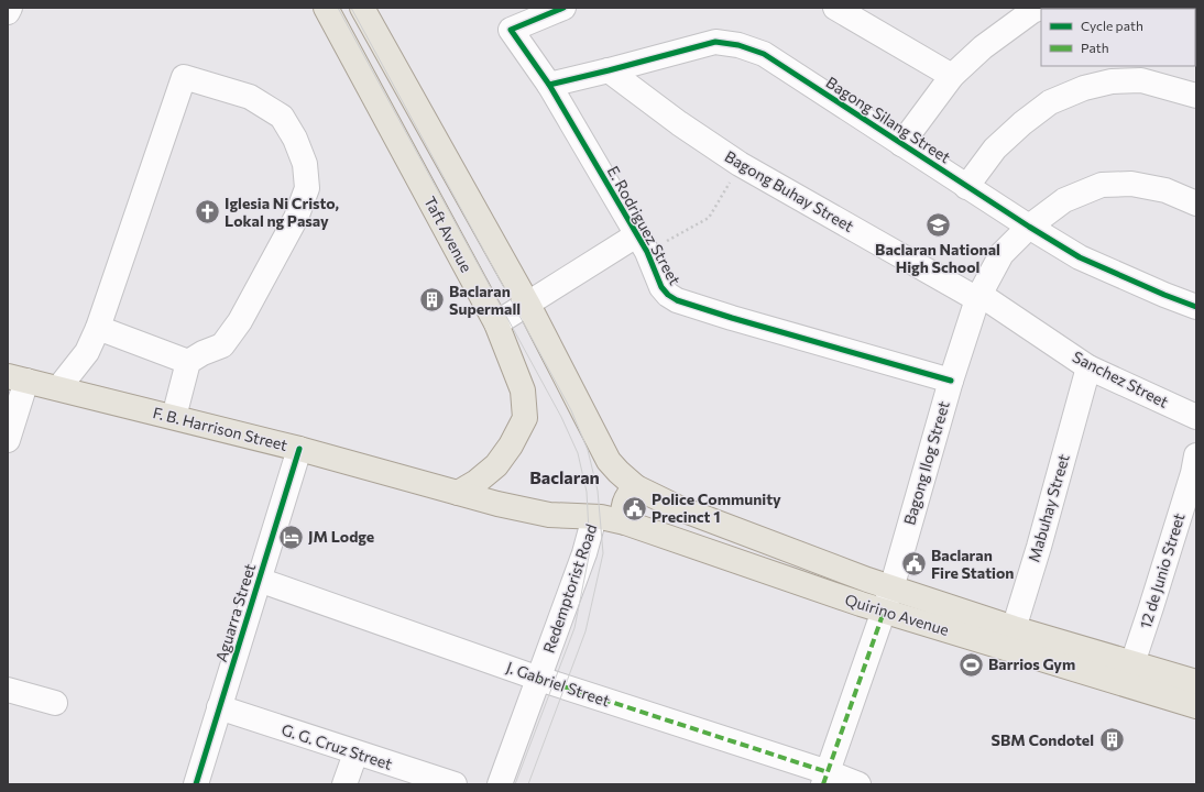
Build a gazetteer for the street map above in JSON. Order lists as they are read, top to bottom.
{
  "streets": {
    "main road": ["Taft Avenue", "F. B. Harrison Street", "Quirino Avenue"],
    "street": [
      "Bagong Silang Street",
      "Bagong Buhay Street",
      "E. Rodriguez Street",
      "Sanchez Street",
      "Bagong Ilog Street",
      "Mabuhay Street",
      "12 de Junio Street",
      "Redemptorist Road",
      "Aguarra Street",
      "J. Gabriel Street",
      "G. G. Cruz Street"
    ]
  },
  "crossings": [
    ["Bagong Silang Street", "Bagong Buhay Street"],
    ["Bagong Silang Street", "E. Rodriguez Street"],
    ["Bagong Silang Street", "Bagong Ilog Street"],
    ["Bagong Buhay Street", "Sanchez Street"],
    ["Bagong Buhay Street", "Bagong Ilog Street"],
    ["E. Rodriguez Street", "Taft Avenue"],
    ["E. Rodriguez Street", "Bagong Ilog Street"],
    ["E. Rodriguez Street", "Quirino Avenue"],
    ["Taft Avenue", "F. B. Harrison Street"],
    ["Sanchez Street", "Bagong Ilog Street"],
    ["Sanchez Street", "Mabuhay Street"],
    ["F. B. Harrison Street", "Redemptorist Road"],
    ["F. B. Harrison Street", "Aguarra Street"],
    ["F. B. Harrison Street", "Quirino Avenue"],
    ["Bagong Ilog Street", "Quirino Avenue"],
    ["Bagong Ilog Street", "J. Gabriel Street"],
    ["Mabuhay Street", "Quirino Avenue"],
    ["12 de Junio Street", "Quirino Avenue"],
    ["Redemptorist Road", "Quirino Avenue"],
    ["Redemptorist Road", "J. Gabriel Street"],
    ["Aguarra Street", "J. Gabriel Street"],
    ["Aguarra Street", "G. G. Cruz Street"]
  ],
  "districts": ["Baclaran"],
  "places": {
    "church": ["Iglesia Ni Cristo, Lokal ng Pasay"],
    "school or university": ["Baclaran National High School"],
    "building": ["Baclaran Supermall", "SBM Condotel"],
    "public building": ["Police Community Precinct 1", "Baclaran Fire Station"],
    "hotel": ["JM Lodge"],
    "sports": ["Barrios Gym"]
  },
  "legend": ["Cycle path", "Path"]
}
